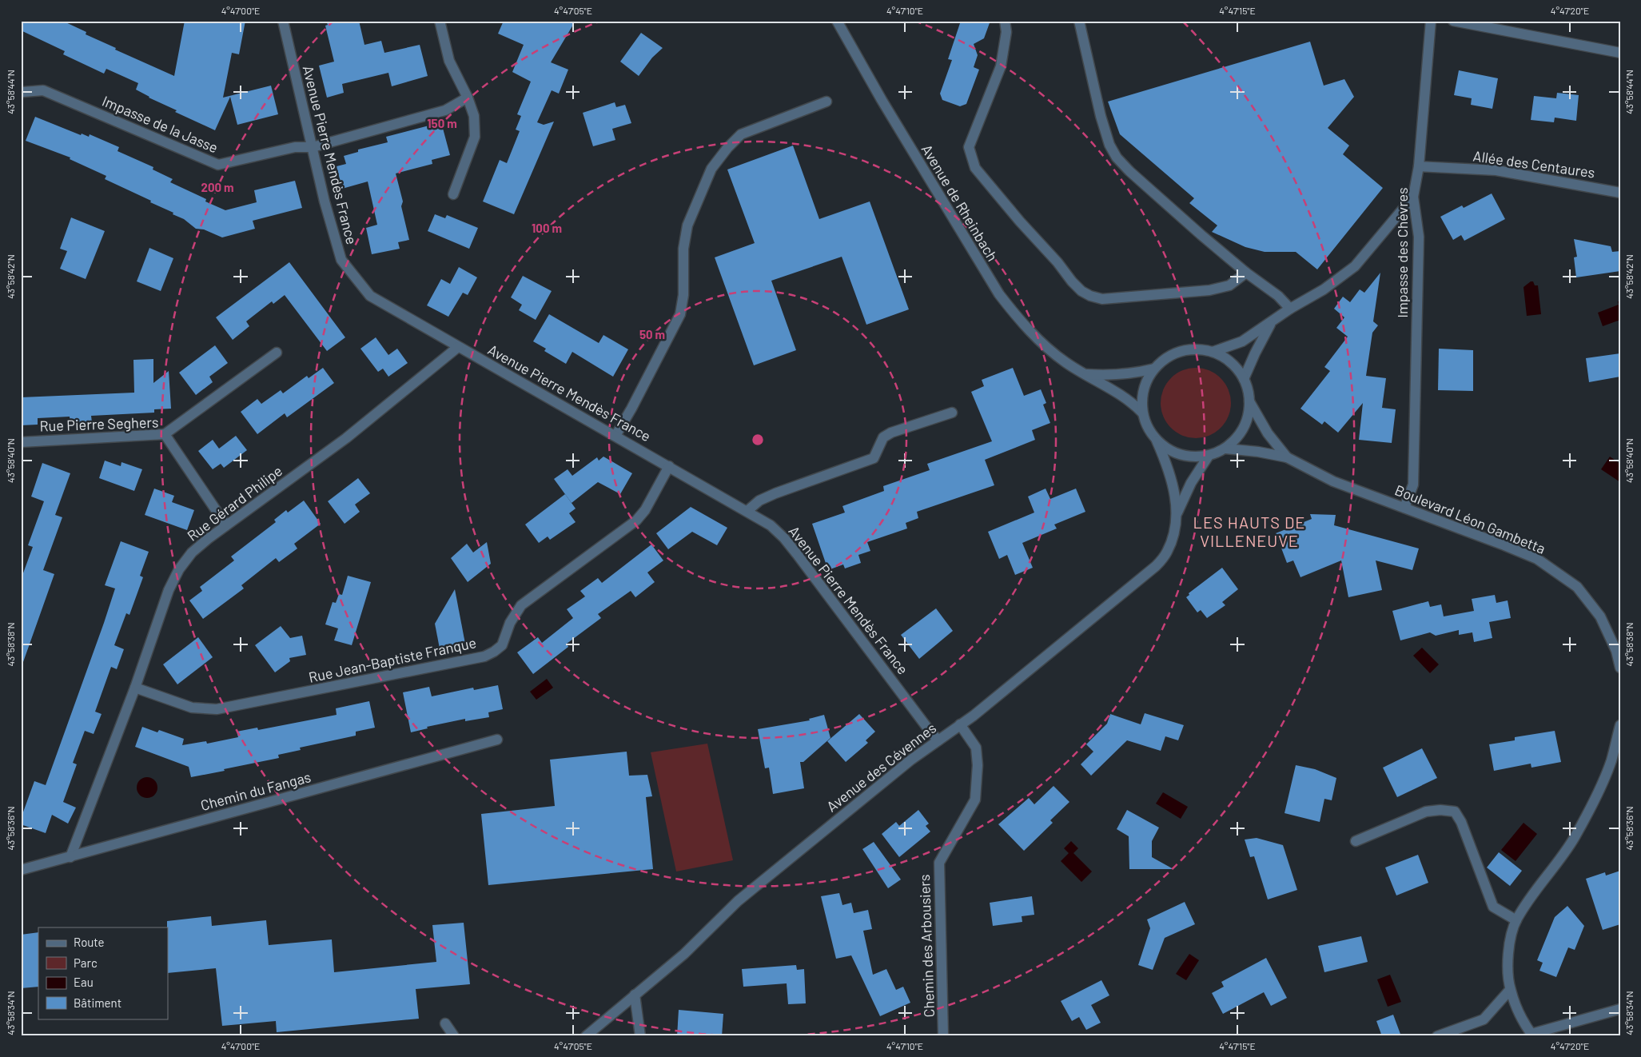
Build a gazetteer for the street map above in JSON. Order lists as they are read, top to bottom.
{
  "streets": {
    "street": [
      "Impasse de la Jasse",
      "Avenue Pierre Mendès France",
      "Allée des Centaures",
      "Avenue de Rheinbach",
      "Impasse des Chèvres",
      "Rue Pierre Seghers",
      "Rue Gérard Philipe",
      "Boulevard Léon Gambetta",
      "Rue Jean-Baptiste Franque",
      "Avenue des Cévennes",
      "Chemin du Fangas",
      "Chemin des Arbousiers"
    ]
  },
  "crossings": [
    ["Impasse de la Jasse", "Avenue Pierre Mendès France"],
    ["Avenue Pierre Mendès France", "Rue Gérard Philipe"],
    ["Avenue Pierre Mendès France", "Rue Jean-Baptiste Franque"],
    ["Avenue Pierre Mendès France", "Avenue des Cévennes"],
    ["Allée des Centaures", "Impasse des Chèvres"],
    ["Avenue de Rheinbach", "Boulevard Léon Gambetta"],
    ["Avenue de Rheinbach", "Avenue des Cévennes"],
    ["Impasse des Chèvres", "Boulevard Léon Gambetta"],
    ["Rue Pierre Seghers", "Rue Gérard Philipe"],
    ["Rue Gérard Philipe", "Rue Jean-Baptiste Franque"],
    ["Rue Gérard Philipe", "Chemin du Fangas"],
    ["Boulevard Léon Gambetta", "Avenue des Cévennes"],
    ["Avenue des Cévennes", "Chemin des Arbousiers"]
  ],
  "districts": ["LES HAUTS DE VILLENEUVE"],
  "legend": [
    "Route",
    "Parc",
    "Eau",
    "Bâtiment"
  ],
  "coordinates": [
    "4°47'00\"E",
    "4°47'05\"E",
    "4°47'10\"E",
    "4°47'15\"E",
    "4°47'20\"E",
    "43°58'44\"N",
    "43°58'42\"N",
    "43°58'40\"N",
    "43°58'38\"N",
    "43°58'36\"N",
    "43°58'34\"N"
  ],
  "rings": [
    "150 m",
    "200 m",
    "100 m",
    "50 m"
  ]
}
